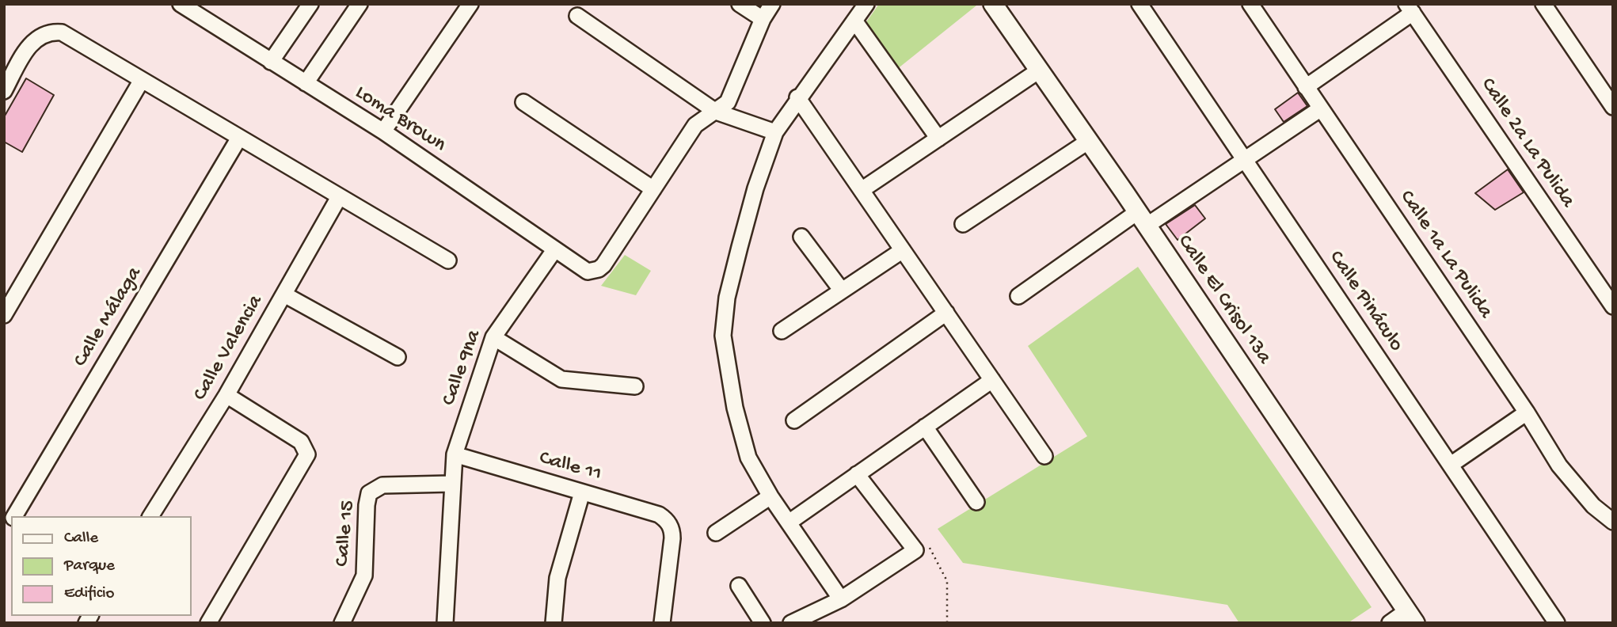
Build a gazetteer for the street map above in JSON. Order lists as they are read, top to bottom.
{
  "streets": {
    "street": [
      "Loma Brown",
      "Calle 2a La Pulida",
      "Calle 1a La Pulida",
      "Calle El Crisol 13a",
      "Calle Pináculo",
      "Calle Málaga",
      "Calle Valencia",
      "Calle 9na",
      "Calle 11",
      "Calle 15"
    ]
  },
  "crossings": [
    ["Loma Brown", "Calle 9na"],
    ["Calle 9na", "Calle 11"],
    ["Calle 9na", "Calle 15"]
  ],
  "legend": ["Calle", "Parque", "Edificio"]
}
